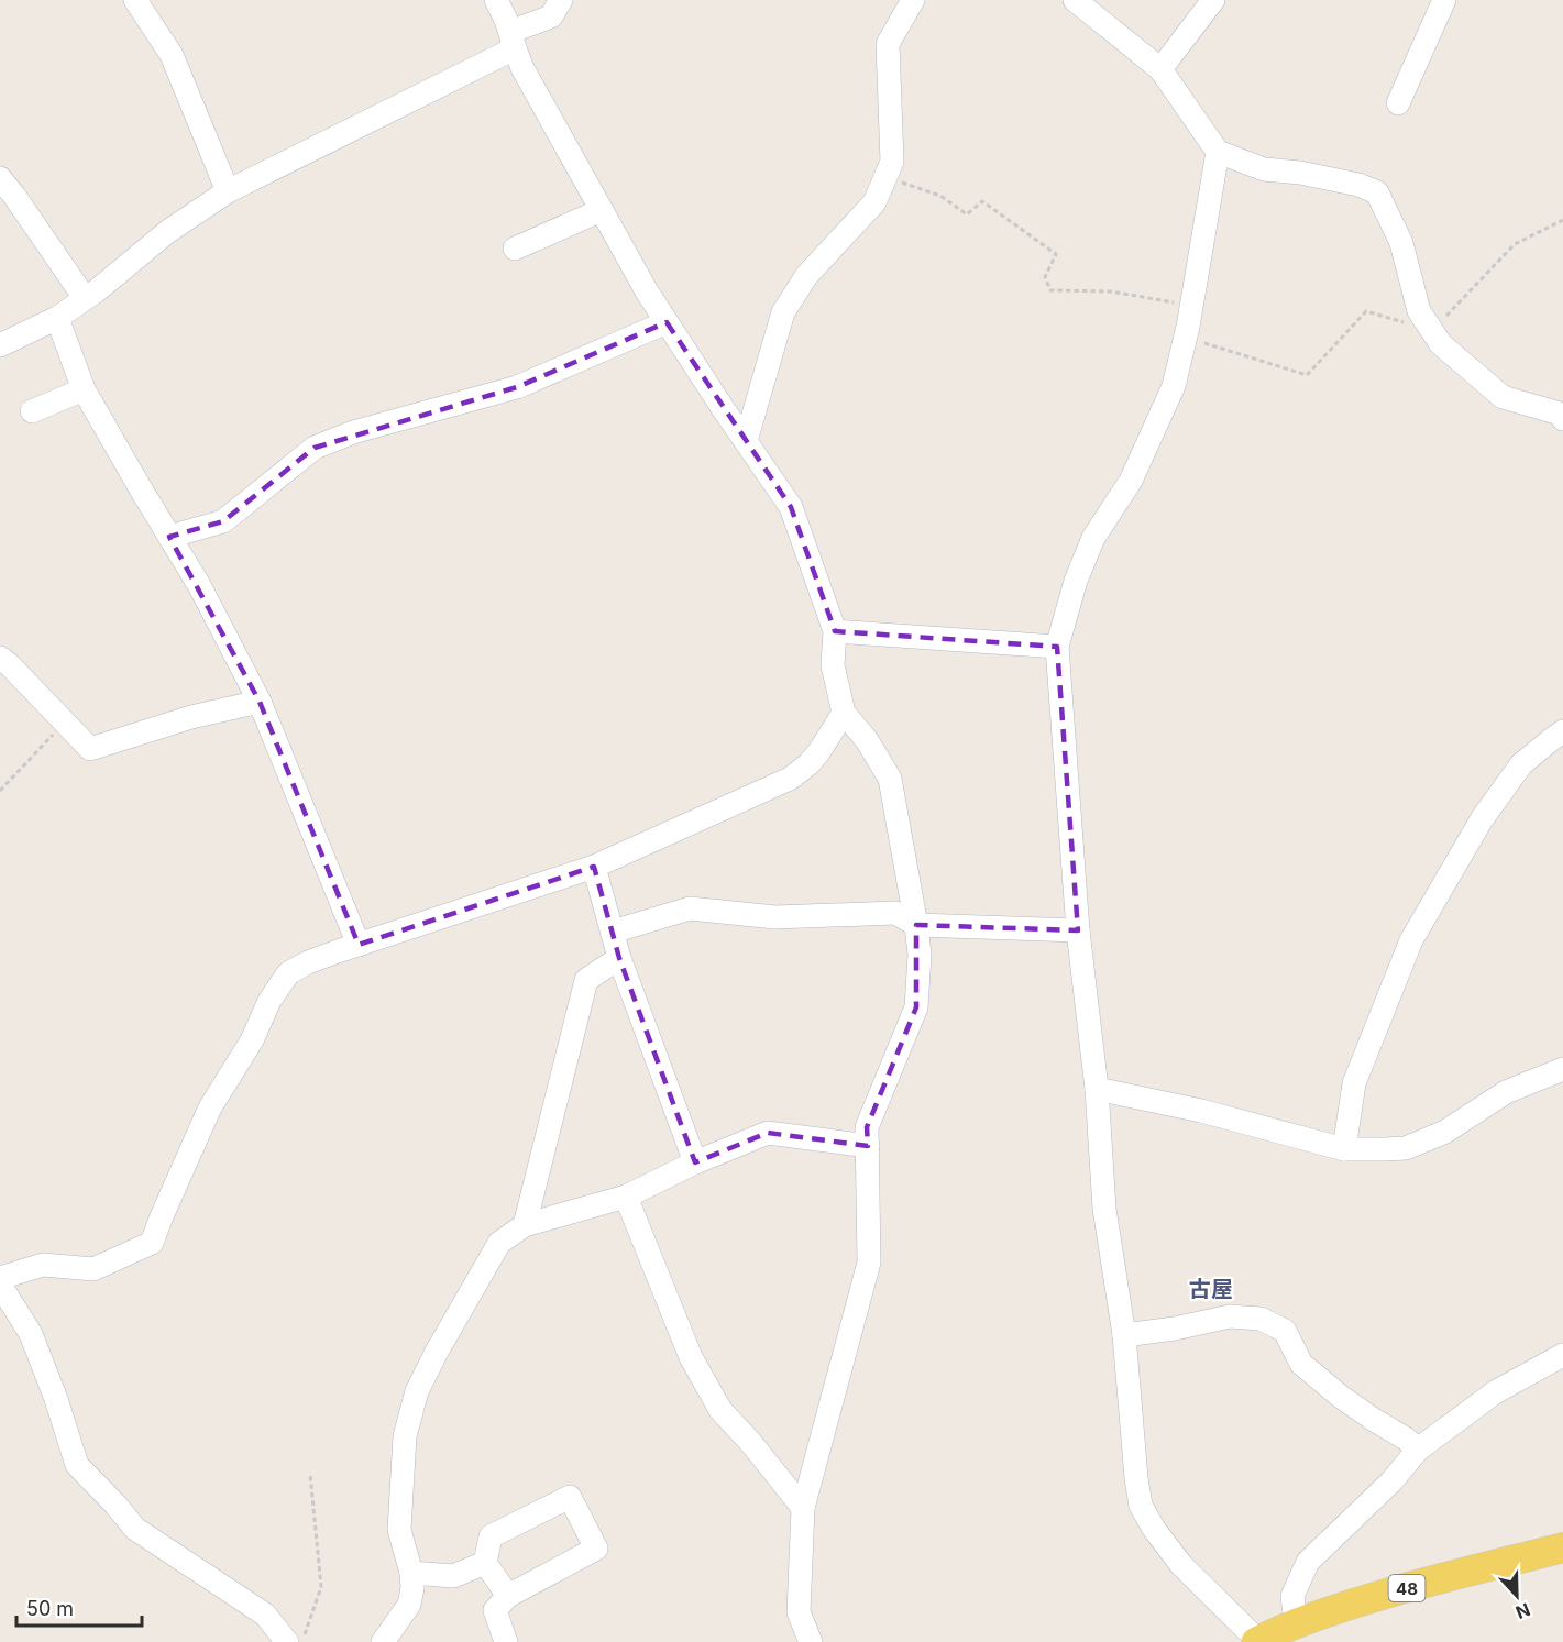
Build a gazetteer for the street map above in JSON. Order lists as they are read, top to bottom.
{
  "streets": {
    "main road": ["48"]
  },
  "districts": ["古屋"],
  "scale_bar": "50 m",
  "north": "bottom"
}
